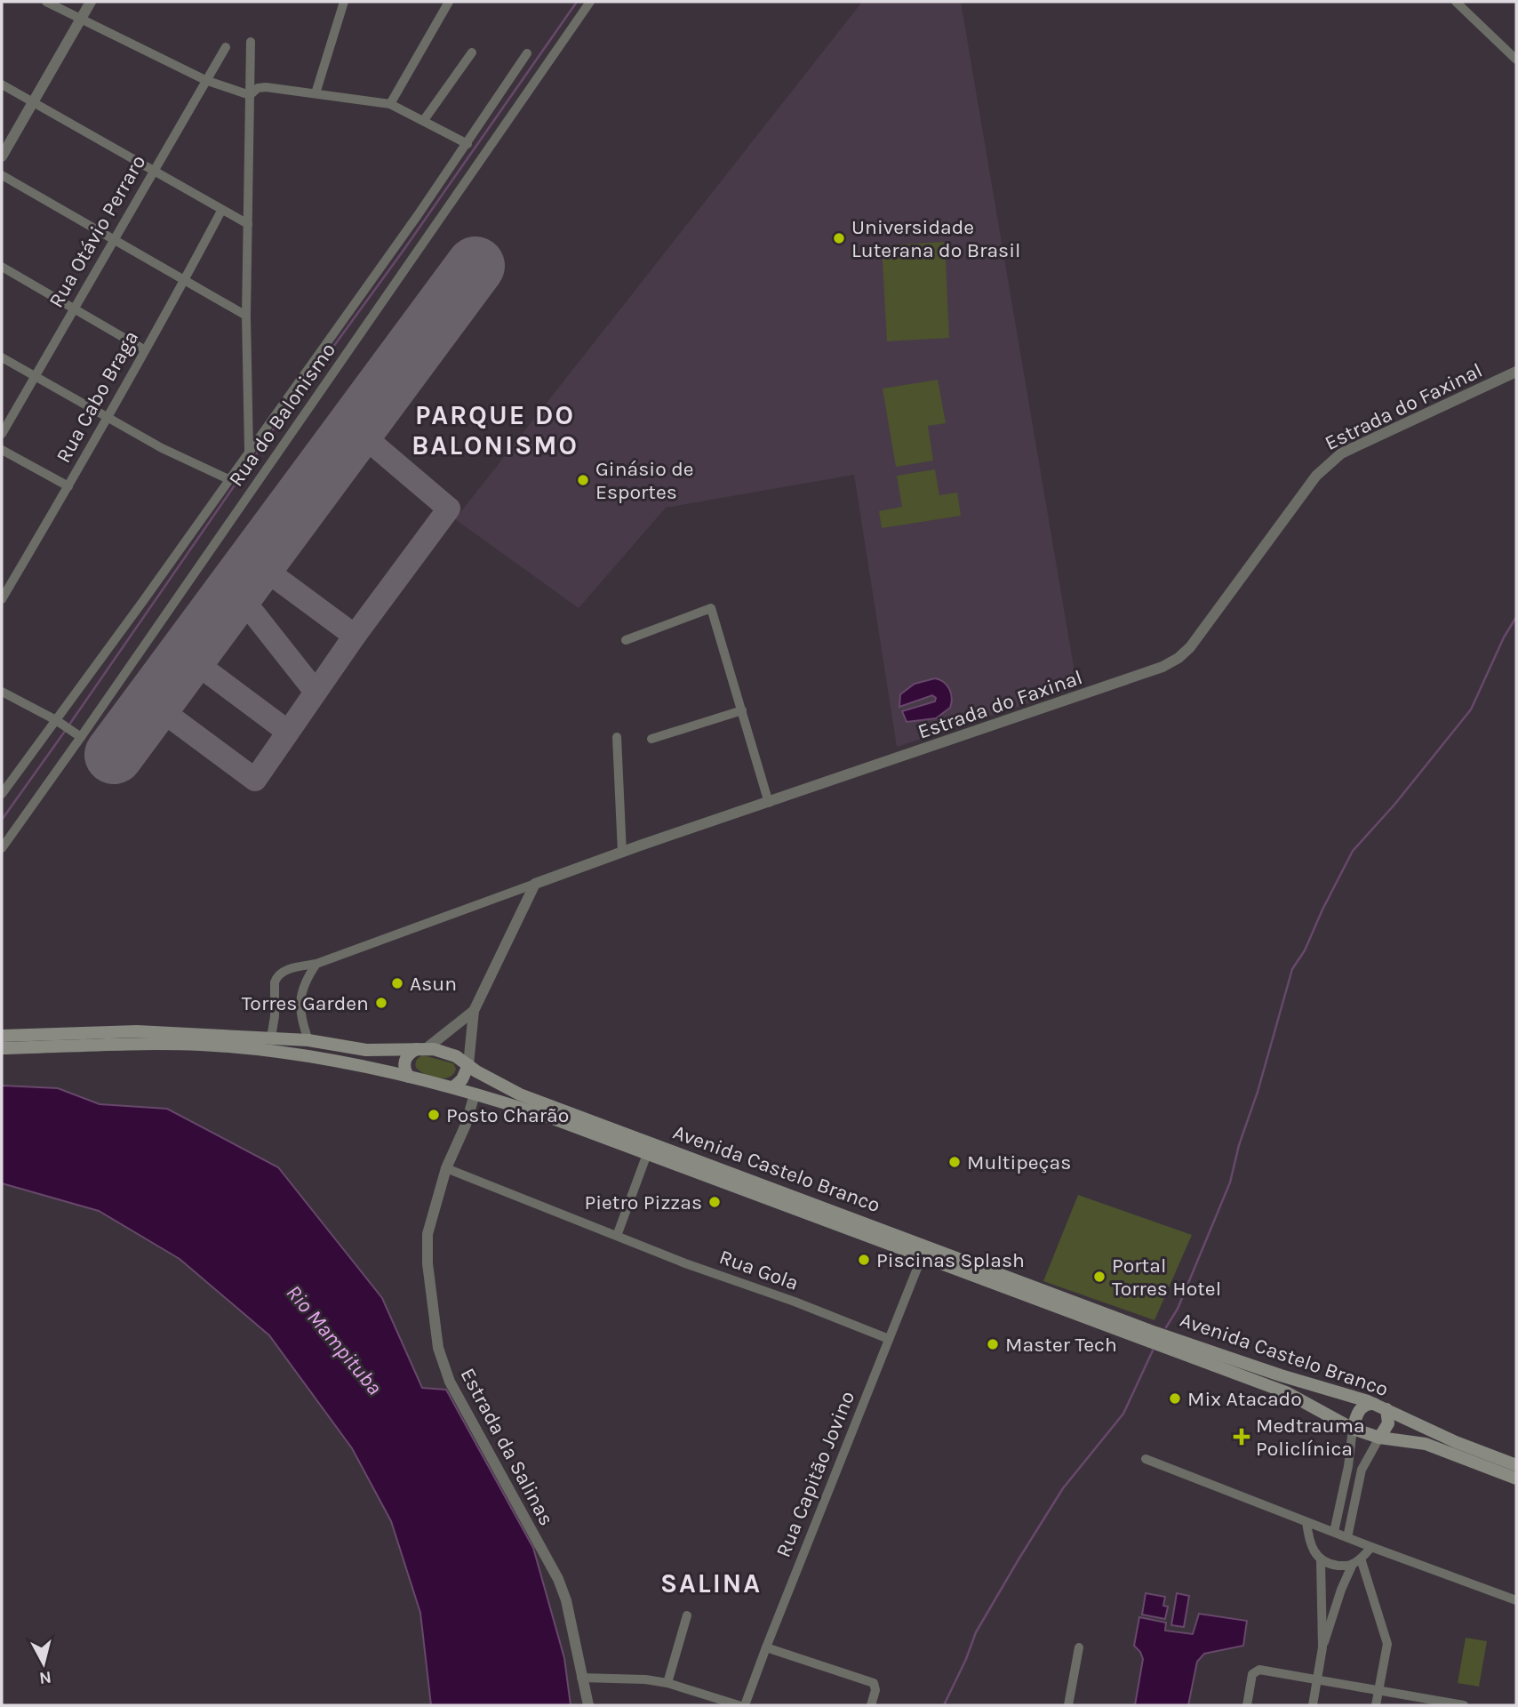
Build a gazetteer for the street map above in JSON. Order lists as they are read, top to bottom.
{
  "streets": {
    "main road": ["Avenida Castelo Branco"],
    "street": [
      "Rua Otávio Perraro",
      "Rua Cabo Braga",
      "Estrada do Faxinal",
      "Rua do Balonismo",
      "Rua Gola",
      "Estrada da Salinas",
      "Rua Capitão Jovino"
    ]
  },
  "crossings": [
    ["Avenida Castelo Branco", "Estrada da Salinas"],
    ["Avenida Castelo Branco", "Rua Capitão Jovino"],
    ["Rua Gola", "Estrada da Salinas"],
    ["Rua Gola", "Rua Capitão Jovino"]
  ],
  "districts": ["PARQUE DO BALONISMO", "SALINA"],
  "water": ["Rio Mampituba"],
  "places": {
    "other": [
      "Universidade Luterana do Brasil",
      "Ginásio de Esportes",
      "Asun",
      "Torres Garden",
      "Posto Charão",
      "Multipeças",
      "Pietro Pizzas",
      "Piscinas Splash",
      "Portal Torres Hotel",
      "Master Tech",
      "Mix Atacado"
    ],
    "health": ["Medtrauma Policlínica"]
  },
  "north": "bottom"
}
